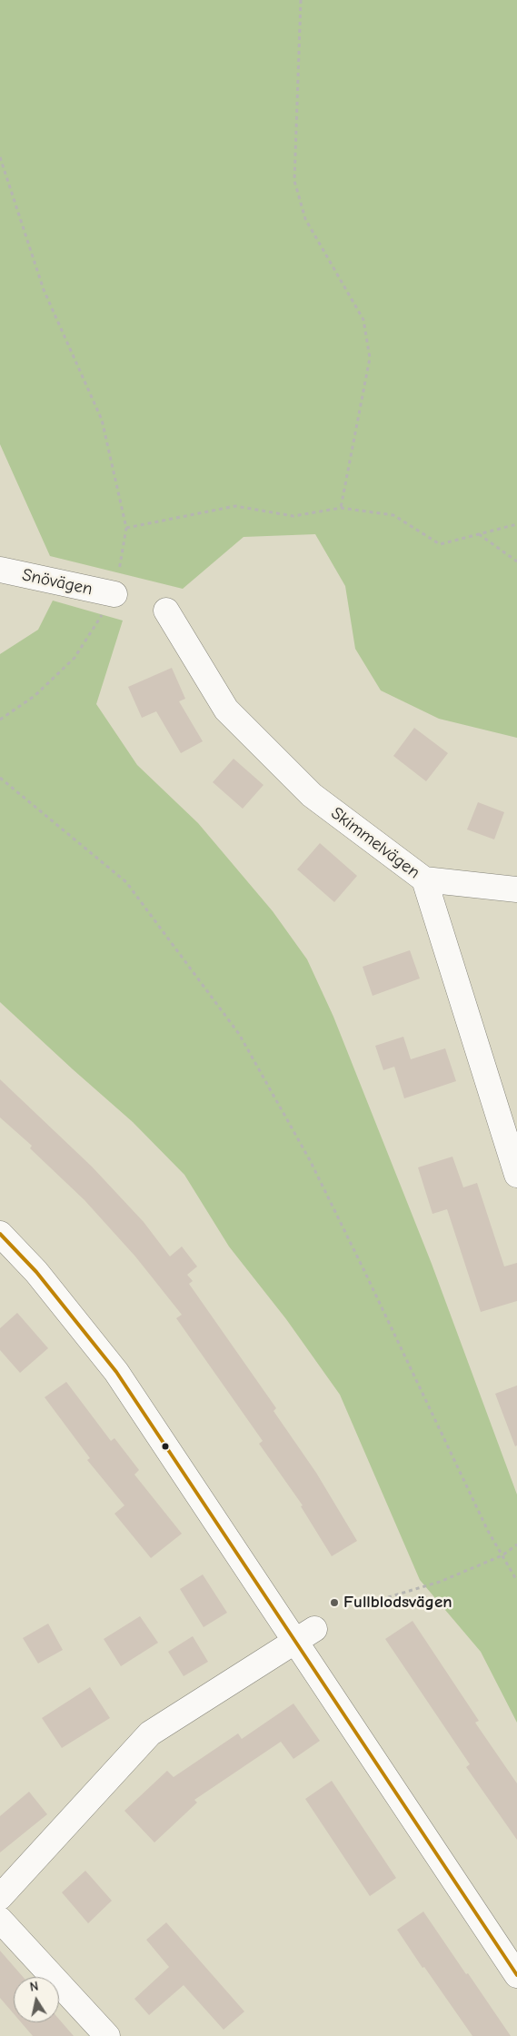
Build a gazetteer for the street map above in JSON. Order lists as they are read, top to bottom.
{
  "streets": {
    "street": ["Snövägen", "Skimmelvägen"]
  },
  "places": ["Fullblodsvägen"],
  "north": "top"
}
